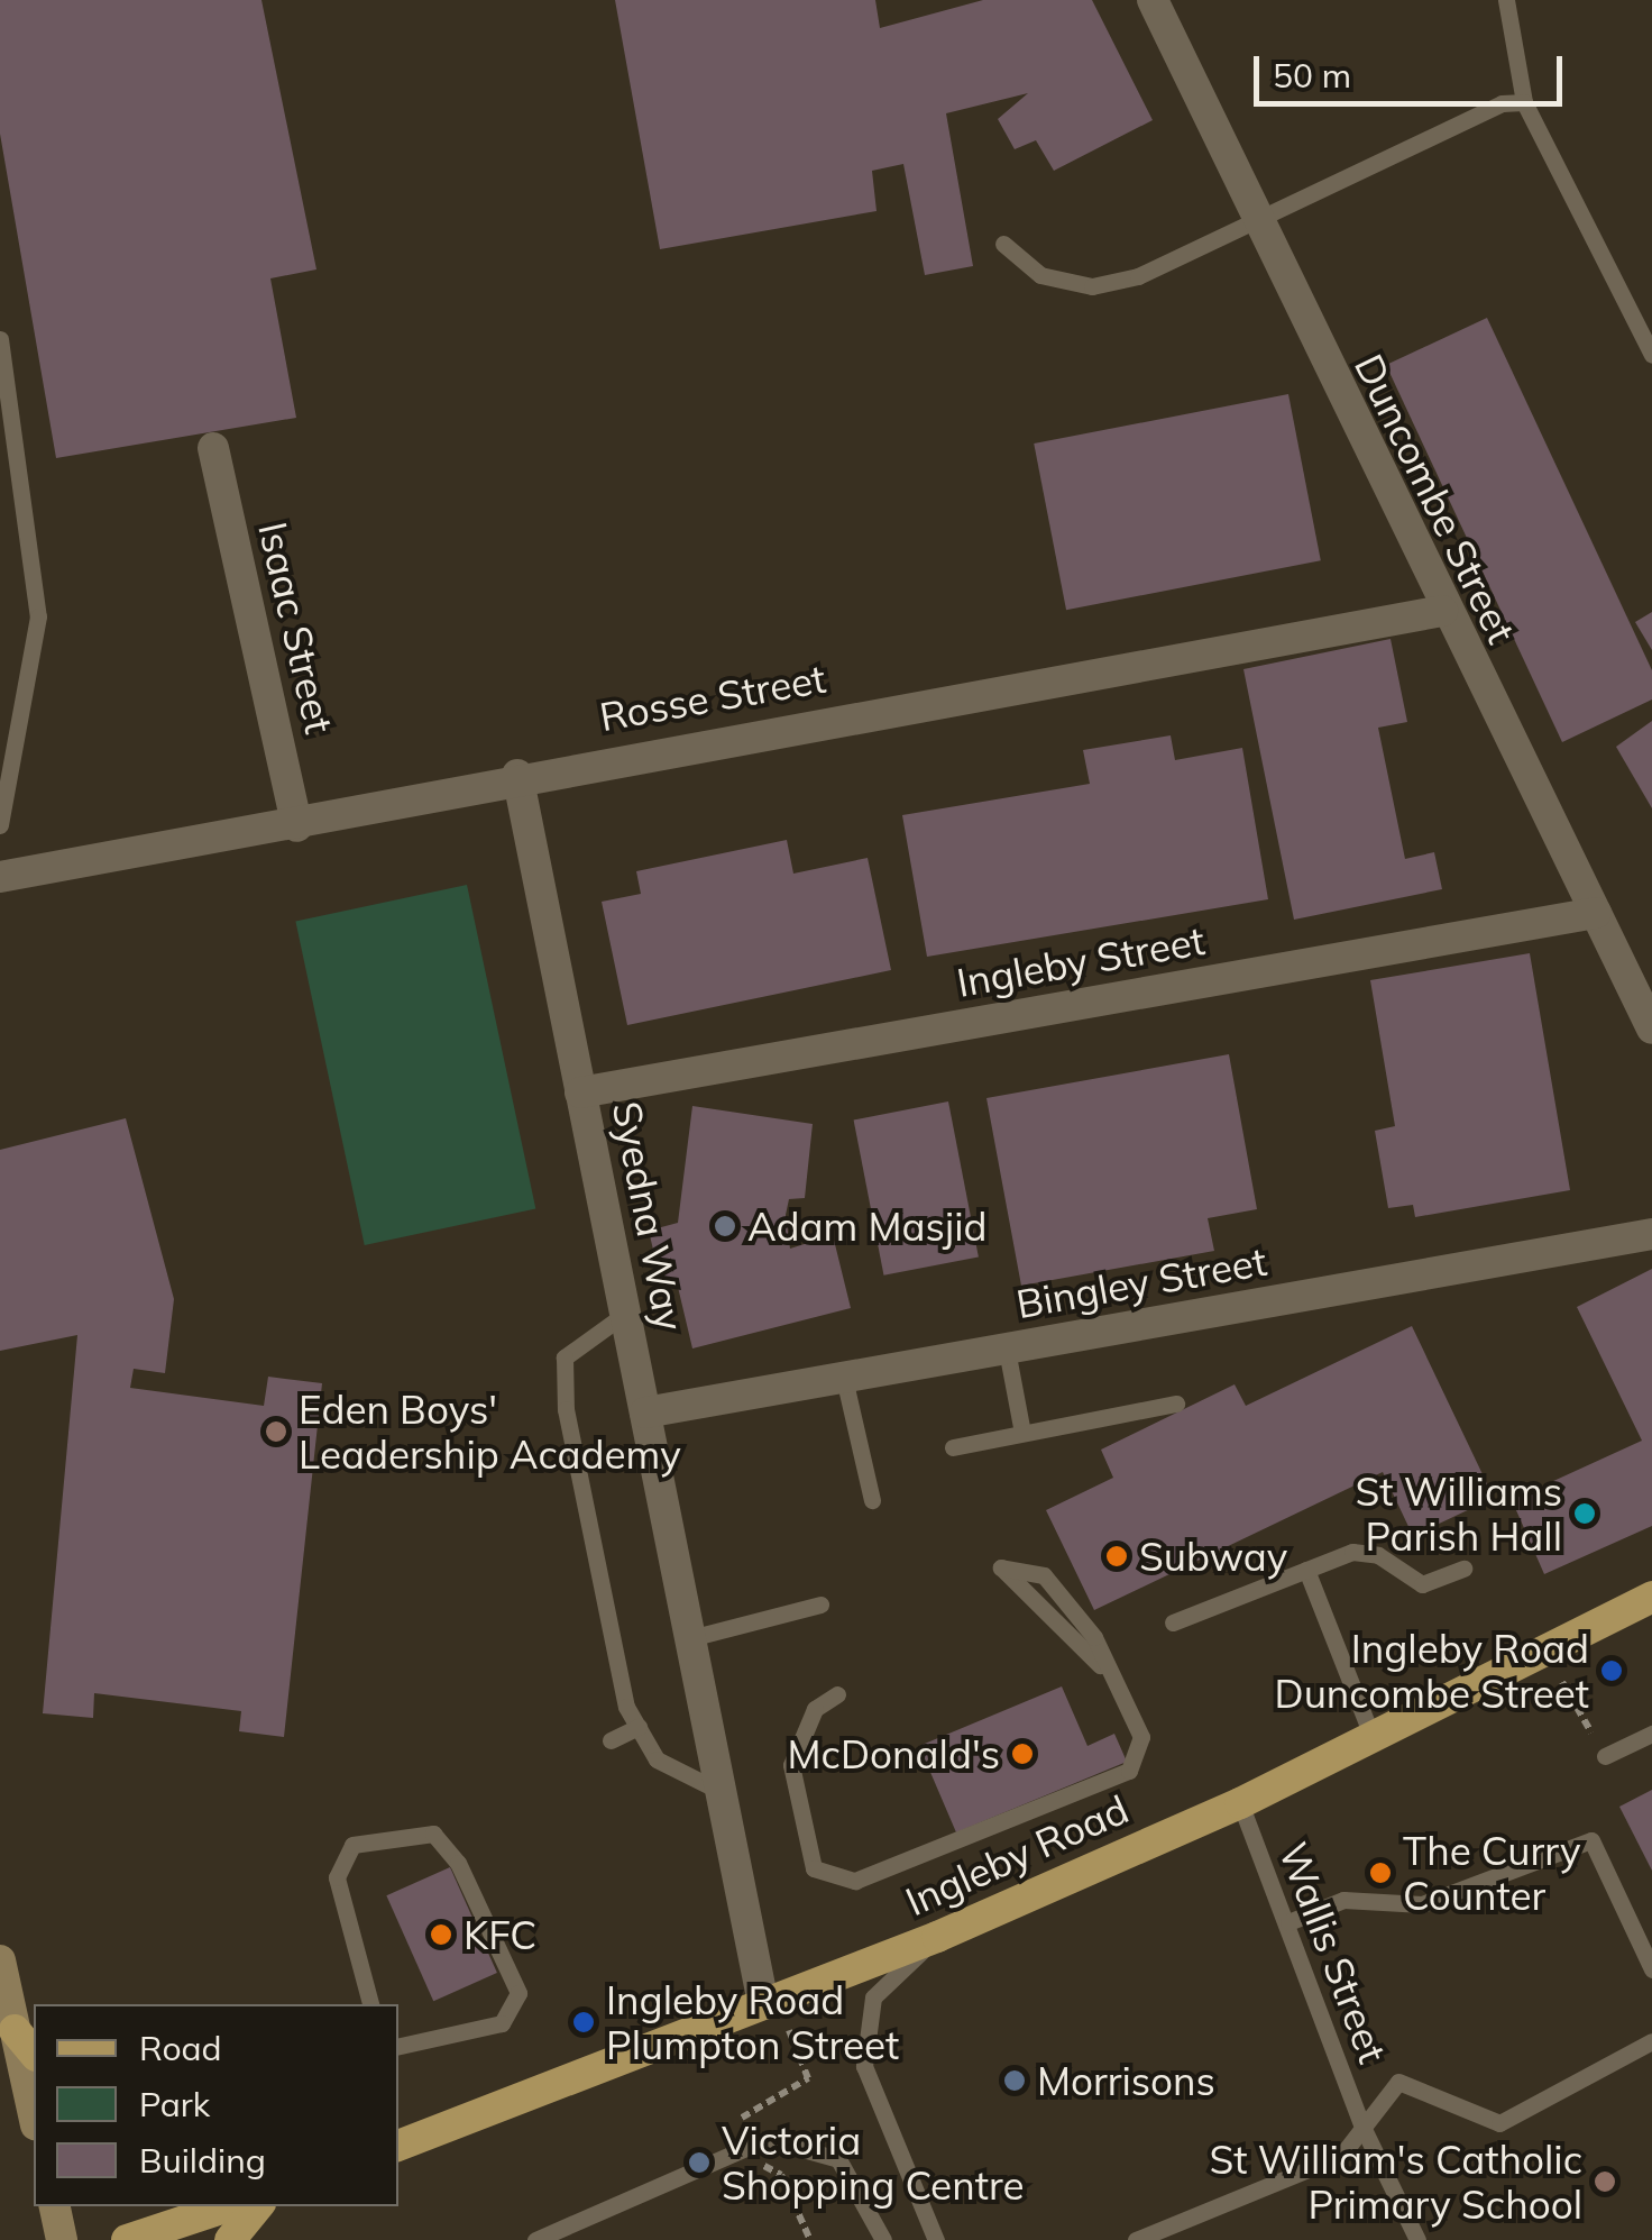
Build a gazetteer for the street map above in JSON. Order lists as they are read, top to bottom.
{
  "streets": {
    "main road": ["Ingleby Road"],
    "street": [
      "Duncombe Street",
      "Isaac Street",
      "Rosse Street",
      "Ingleby Street",
      "Syedna Way",
      "Bingley Street"
    ],
    "lane": ["Wallis Street"]
  },
  "crossings": [
    ["Duncombe Street", "Rosse Street"],
    ["Duncombe Street", "Ingleby Street"],
    ["Isaac Street", "Rosse Street"],
    ["Rosse Street", "Syedna Way"],
    ["Ingleby Street", "Syedna Way"],
    ["Syedna Way", "Bingley Street"],
    ["Syedna Way", "Ingleby Road"],
    ["Ingleby Road", "Wallis Street"]
  ],
  "places": [
    "Adam Masjid",
    "Eden Boys' Leadership Academy",
    "St Williams Parish Hall",
    "Subway",
    "Ingleby Road Duncombe Street",
    "McDonald's",
    "The Curry Counter",
    "KFC",
    "Ingleby Road Plumpton Street",
    "Morrisons",
    "Victoria Shopping Centre",
    "St William's Catholic Primary School"
  ],
  "legend": ["Road", "Park", "Building"],
  "scale_bar": "50 m"
}
